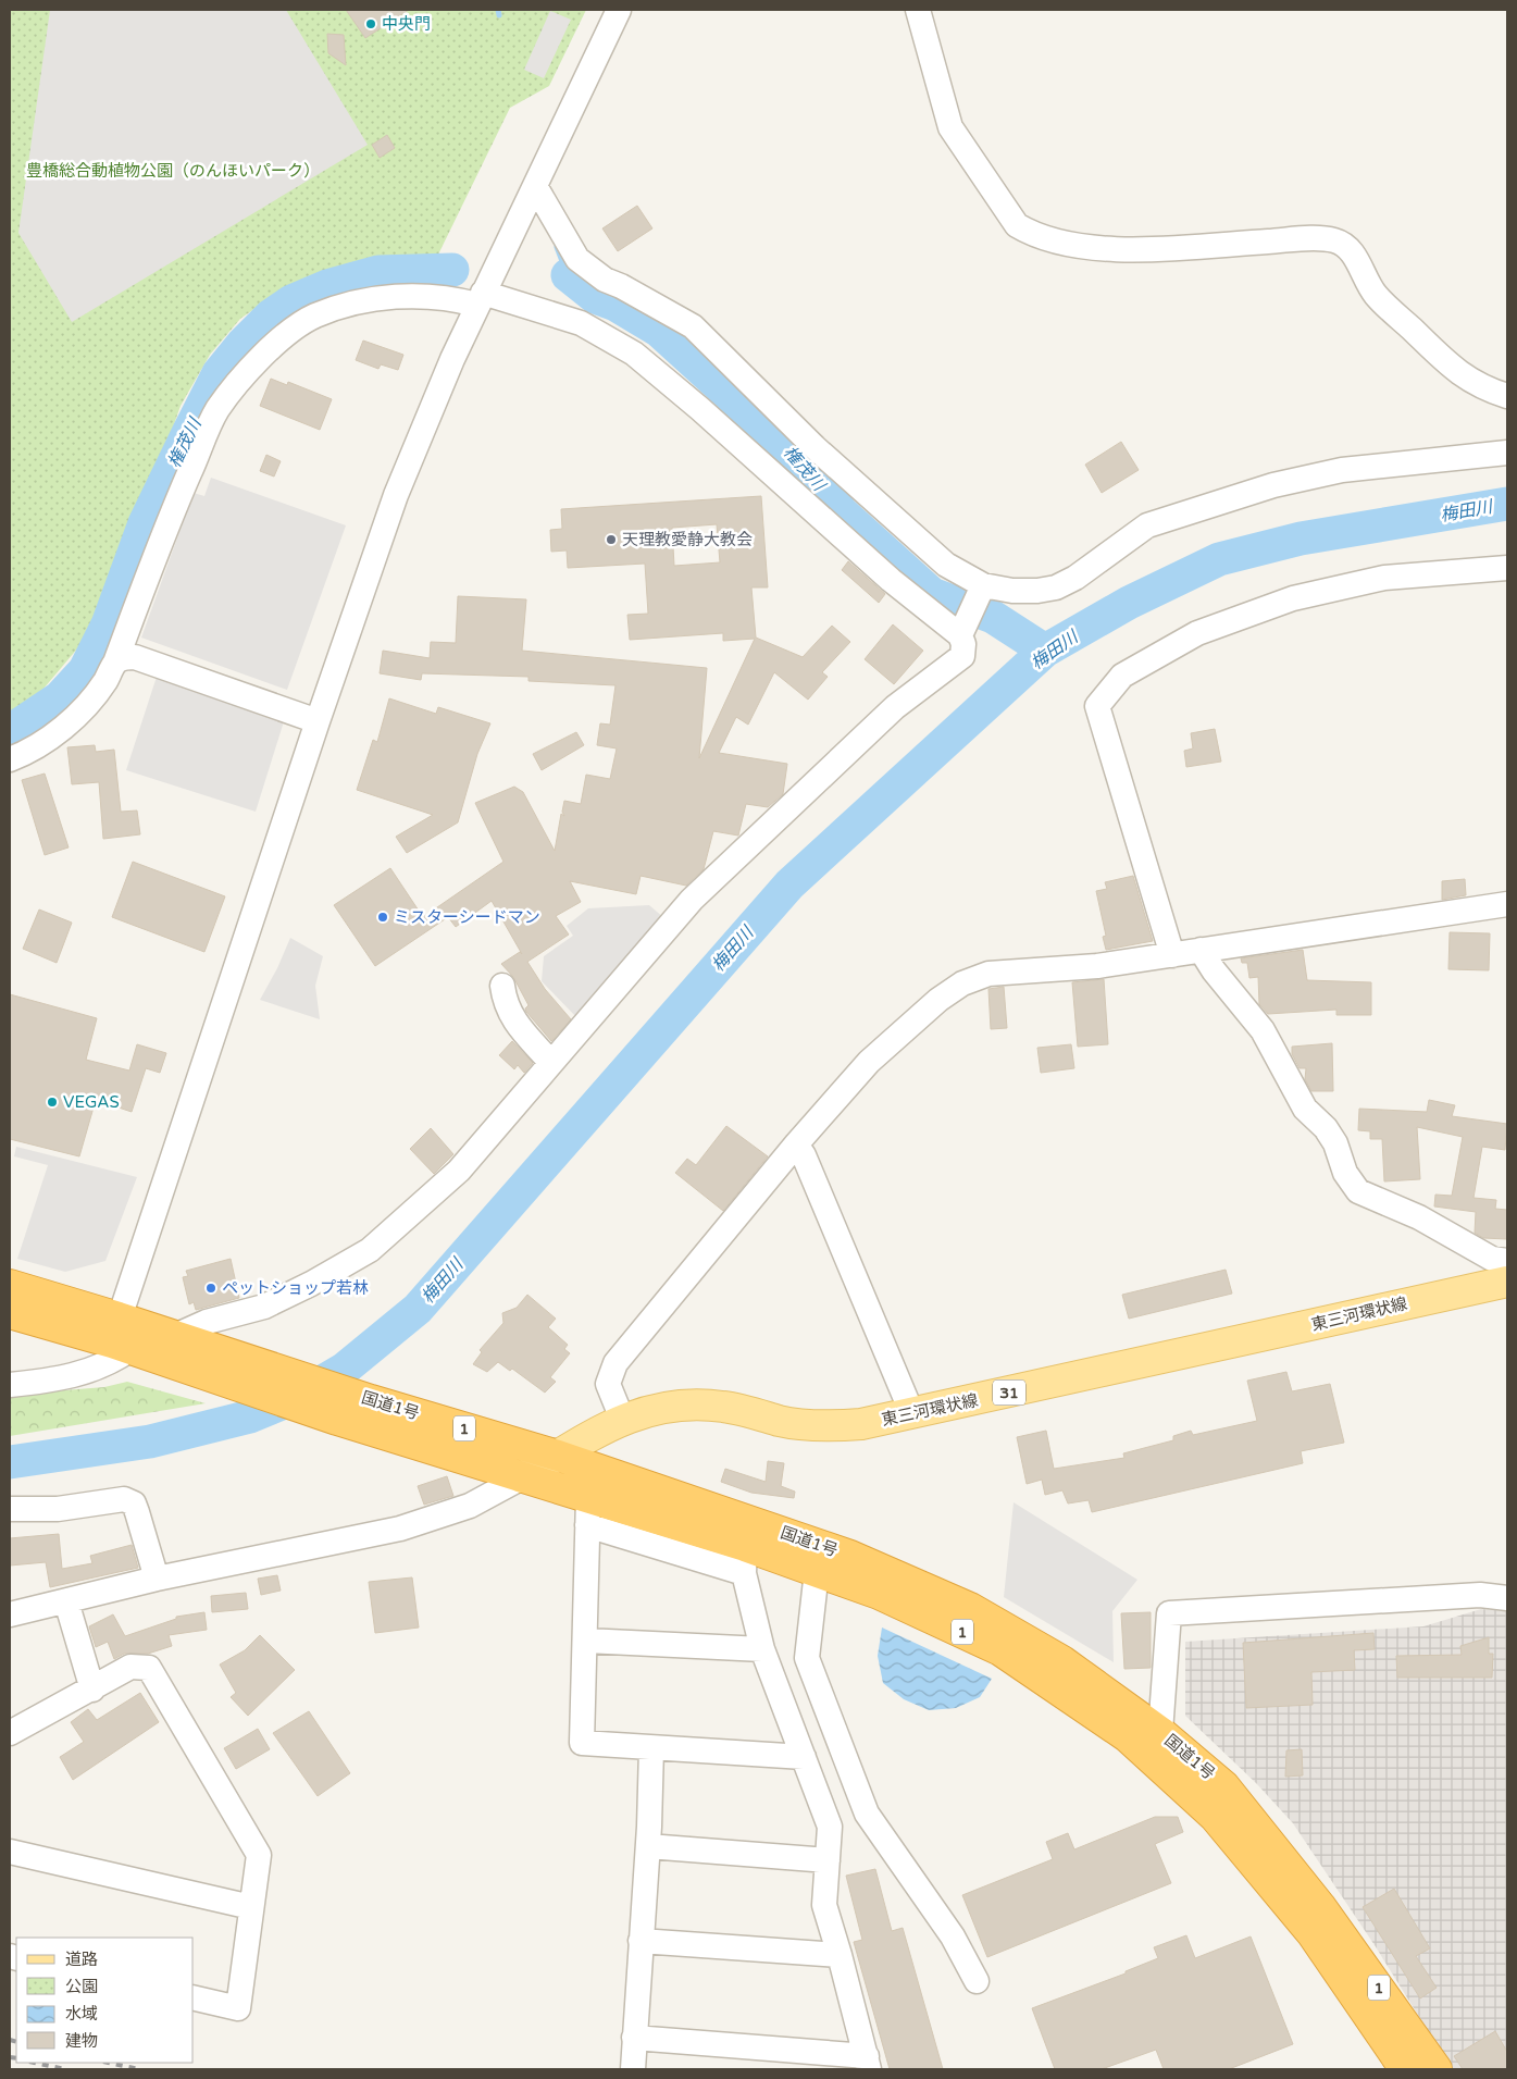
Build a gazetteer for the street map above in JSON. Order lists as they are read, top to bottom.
{
  "streets": {
    "highway": ["国道1号", "1"],
    "main road": ["東三河環状線", "31"]
  },
  "crossings": [
    ["東三河環状線", "国道1号"]
  ],
  "water": ["権茂川", "梅田川"],
  "parks": ["豊橋総合動植物公園（のんほいパーク）"],
  "places": [
    "中央門",
    "天理教愛静大教会",
    "ミスターシードマン",
    "VEGAS",
    "ペットショップ若林"
  ],
  "legend": [
    "道路",
    "公園",
    "水域",
    "建物"
  ]
}
